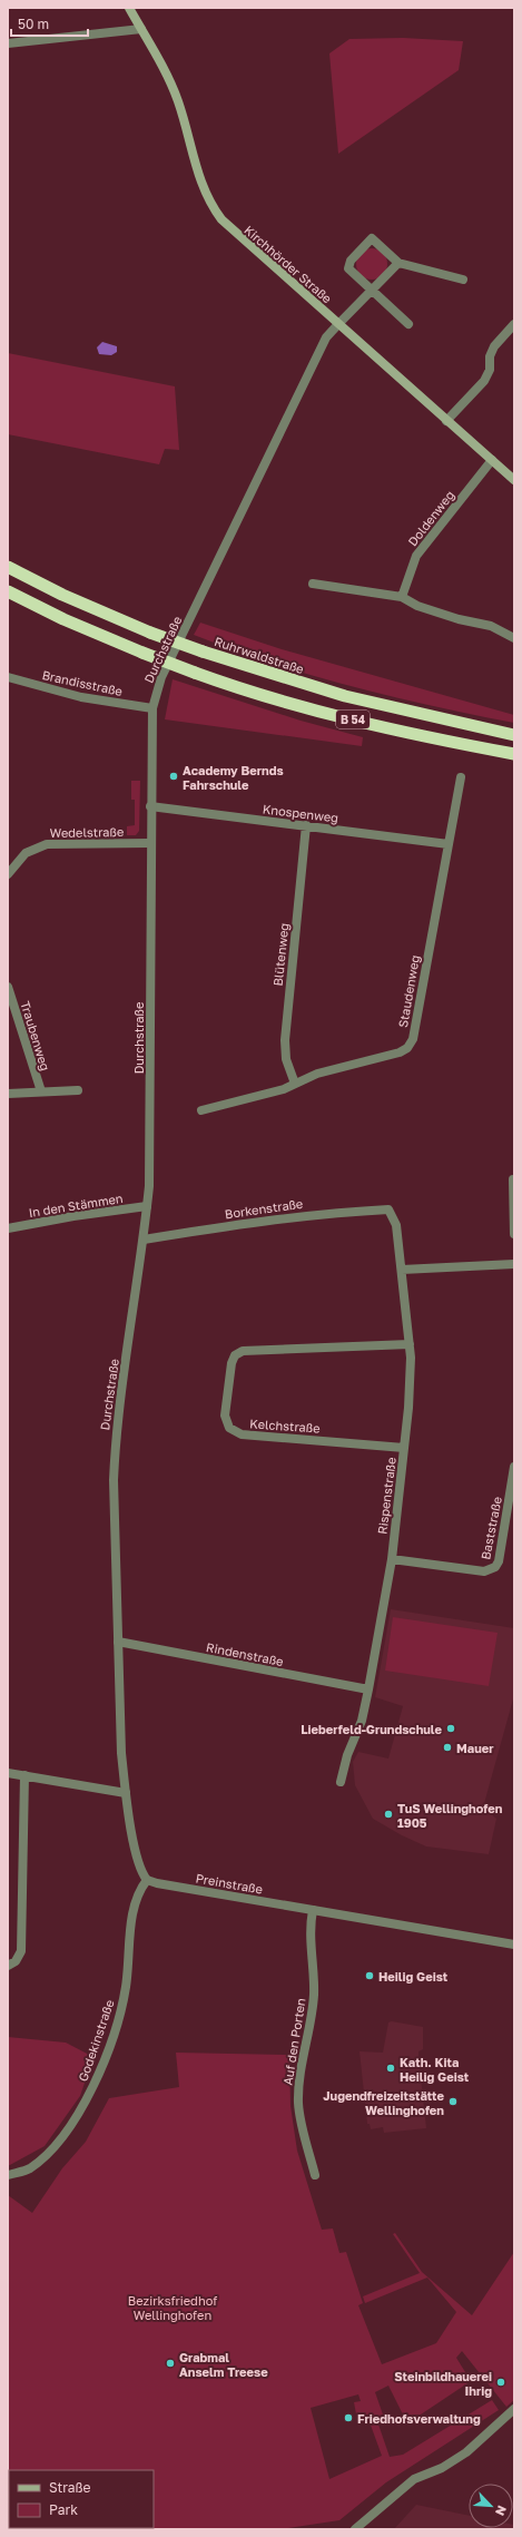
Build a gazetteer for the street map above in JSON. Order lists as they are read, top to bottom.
{
  "streets": {
    "highway": ["Ruhrwaldstraße", "B 54"],
    "main road": ["Kirchhörder Straße"],
    "street": [
      "Doldenweg",
      "Durchstraße",
      "Brandisstraße",
      "Knospenweg",
      "Wedelstraße",
      "Blütenweg",
      "Staudenweg",
      "Traubenweg",
      "In den Stämmen",
      "Borkenstraße",
      "Kelchstraße",
      "Rispenstraße",
      "Baststraße",
      "Rindenstraße",
      "Preinstraße",
      "Godekinstraße",
      "Auf den Porten"
    ]
  },
  "crossings": [
    ["Kirchhörder Straße", "Doldenweg"],
    ["Kirchhörder Straße", "Durchstraße"],
    ["Durchstraße", "Brandisstraße"],
    ["Durchstraße", "Knospenweg"],
    ["Durchstraße", "Wedelstraße"],
    ["Durchstraße", "In den Stämmen"],
    ["Durchstraße", "Borkenstraße"],
    ["Durchstraße", "Rindenstraße"],
    ["Knospenweg", "Blütenweg"],
    ["Knospenweg", "Staudenweg"],
    ["Blütenweg", "Staudenweg"],
    ["Borkenstraße", "Rispenstraße"],
    ["Kelchstraße", "Rispenstraße"],
    ["Rispenstraße", "Baststraße"],
    ["Rispenstraße", "Rindenstraße"],
    ["Preinstraße", "Godekinstraße"],
    ["Preinstraße", "Auf den Porten"]
  ],
  "parks": ["Bezirksfriedhof Wellinghofen"],
  "places": [
    "Academy Bernds Fahrschule",
    "Lieberfeld-Grundschule",
    "Mauer",
    "TuS Wellinghofen 1905",
    "Heilig Geist",
    "Kath. Kita Heilig Geist",
    "Jugendfreizeitstätte Wellinghofen",
    "Grabmal Anselm Treese",
    "Steinbildhauerei Ihrig",
    "Friedhofsverwaltung"
  ],
  "legend": ["Straße", "Park"],
  "scale_bar": "50 m",
  "north": "bottom right"
}
